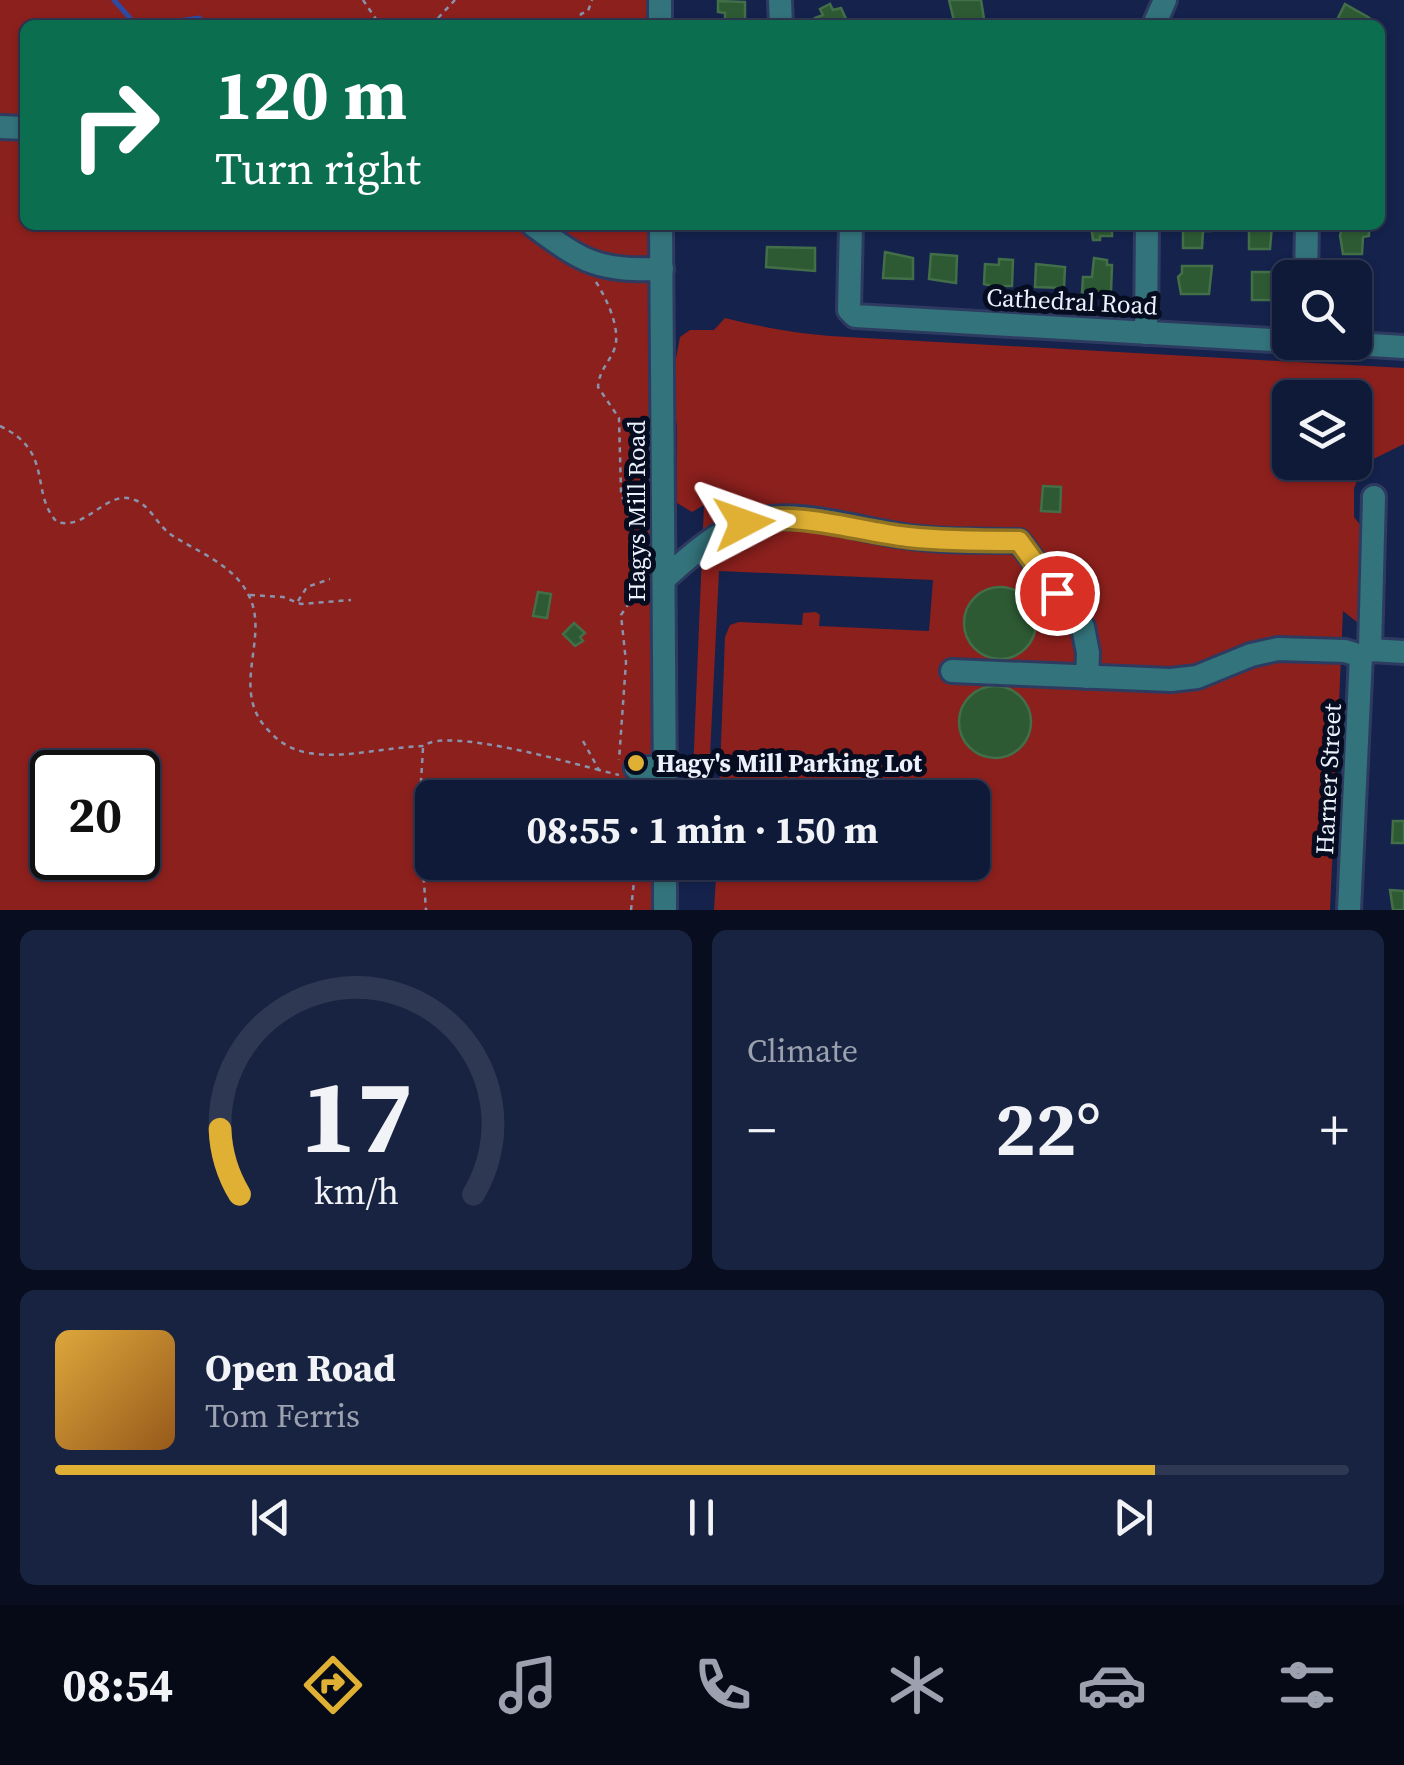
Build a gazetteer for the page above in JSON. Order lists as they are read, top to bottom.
{
  "streets": {
    "street": ["Cathedral Road", "Hagys Mill Road", "Harner Street"]
  },
  "places": ["Hagy's Mill Parking Lot"],
  "page": {
    "turn": ["120 m", "Turn right"],
    "limit": "20",
    "trip": "08:55 · 1 min · 150 m",
    "tile": "Climate",
    "heat": ["−", "22°", "+"],
    "song": ["Open Road", "Tom Ferris"],
    "tabs": "08:54",
    "gauge": ["17", "km/h"]
  }
}
